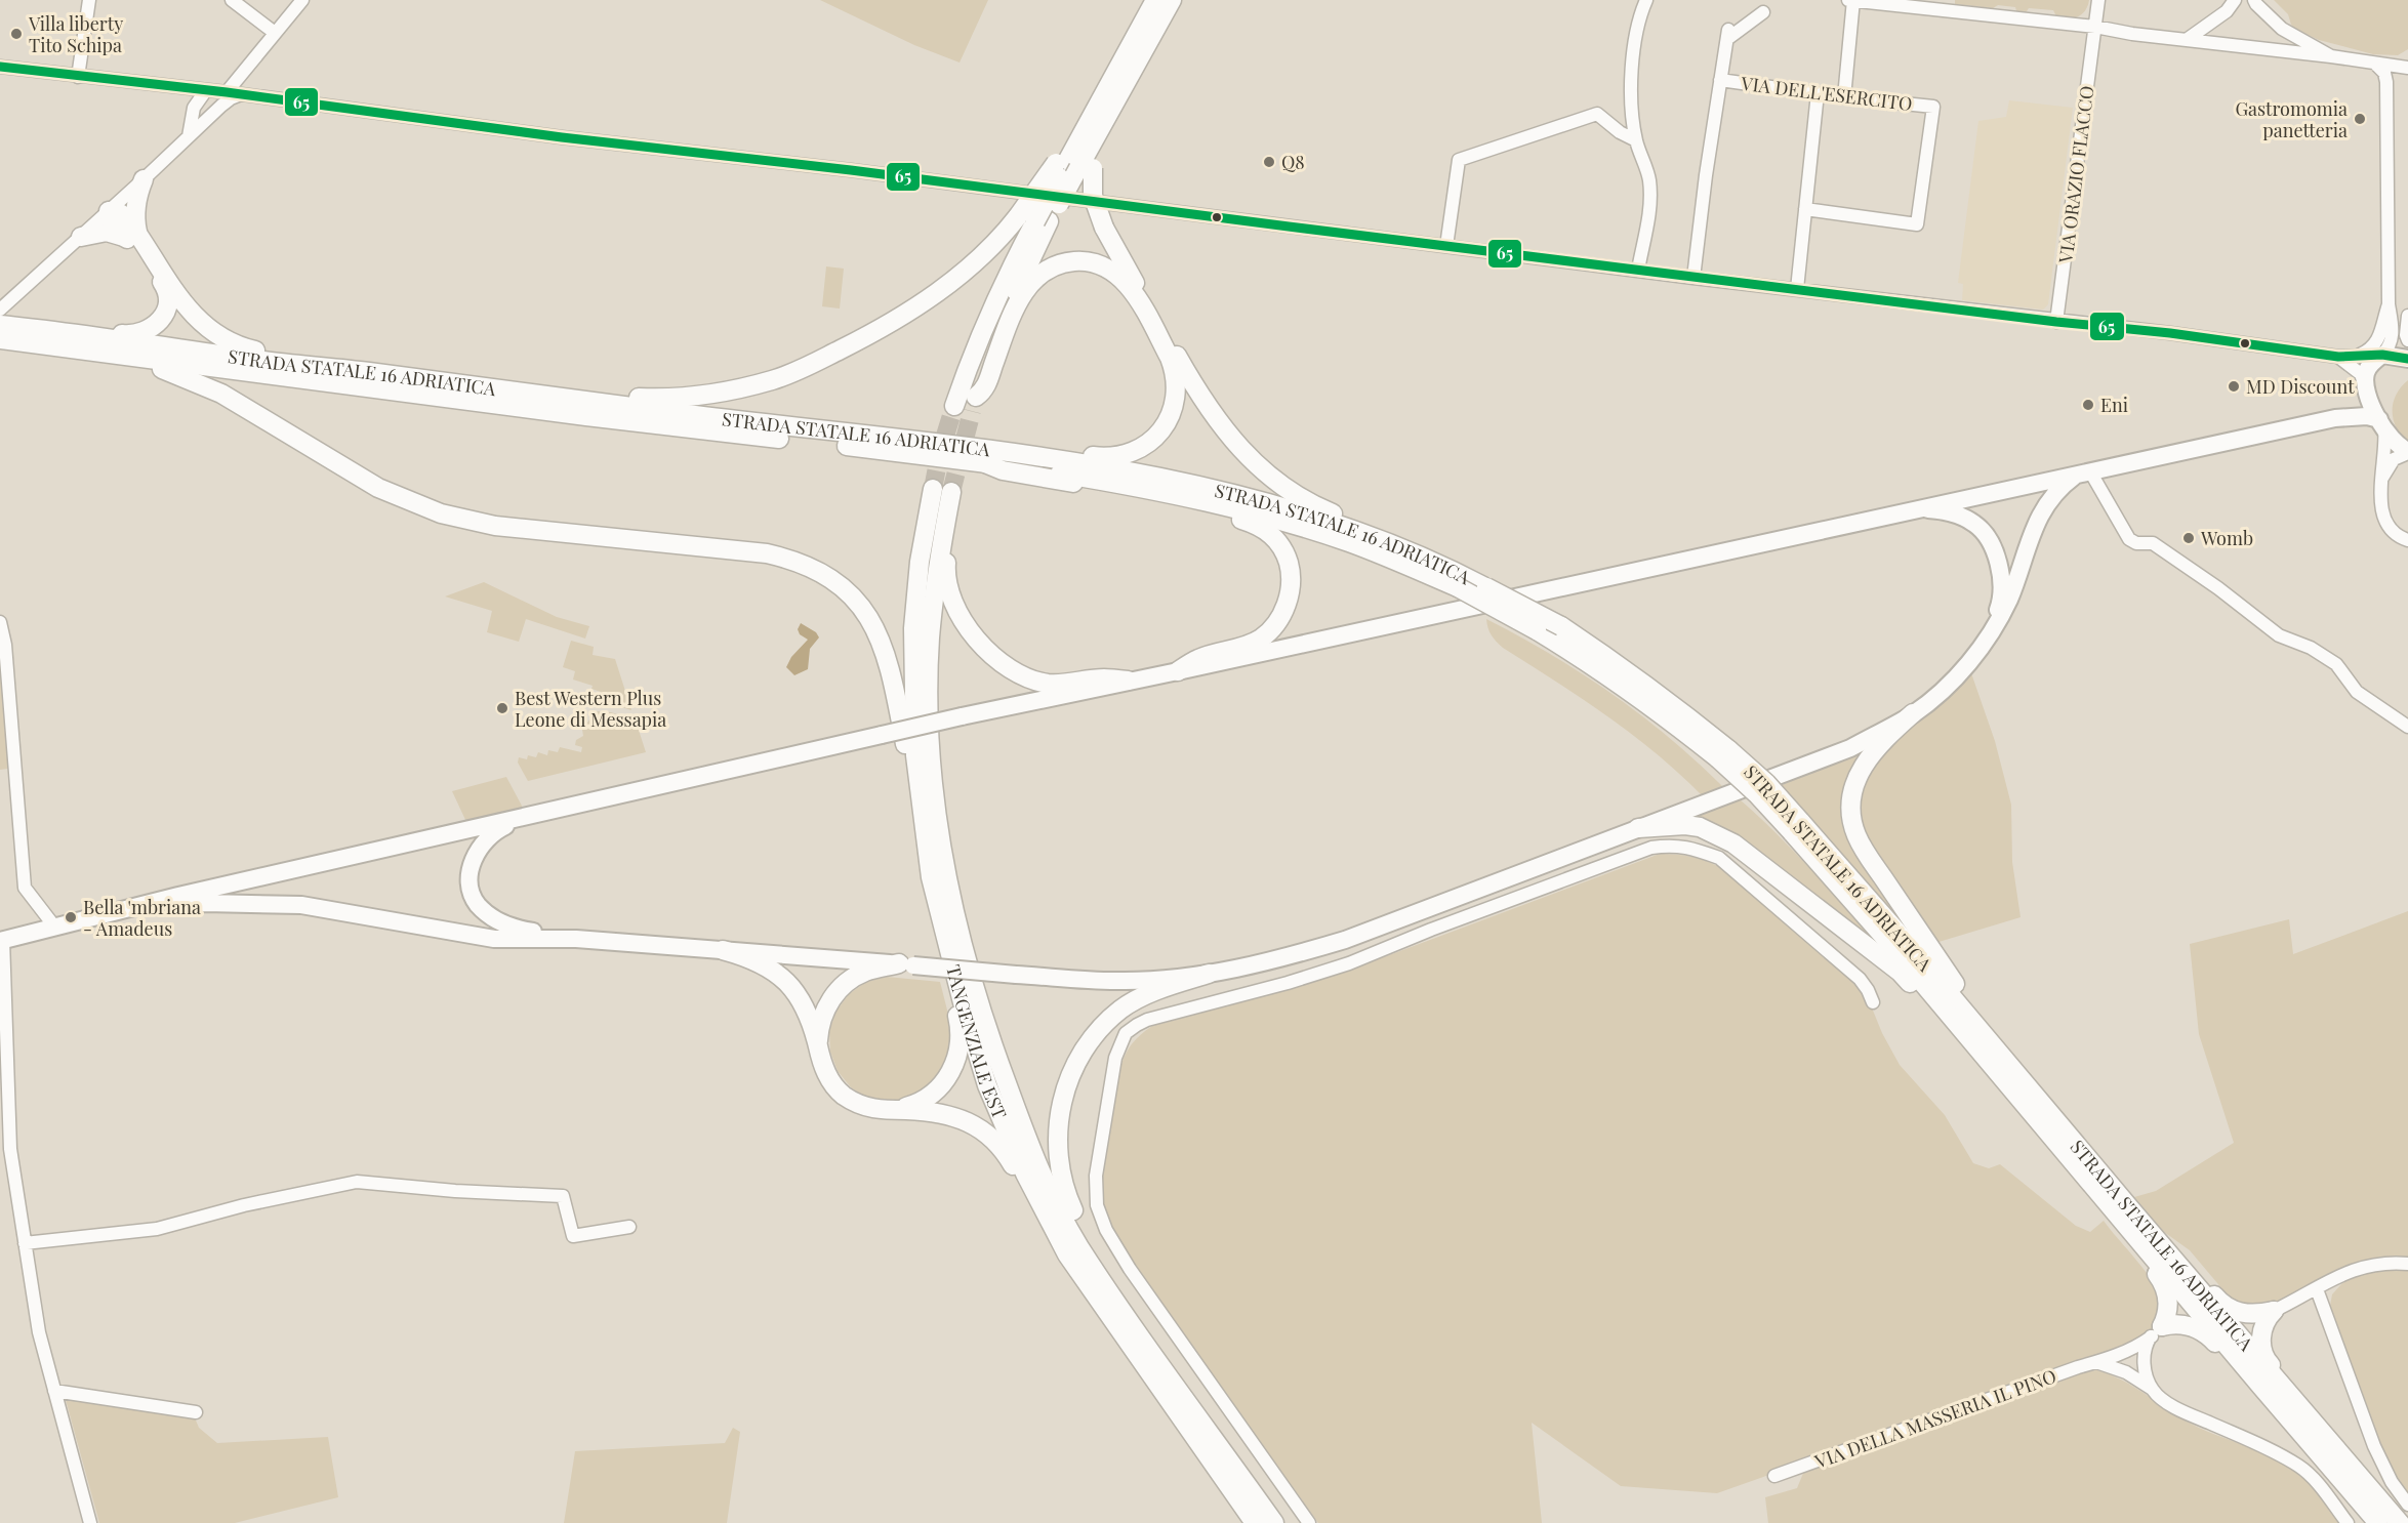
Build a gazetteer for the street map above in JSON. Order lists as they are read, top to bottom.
{
  "streets": {
    "highway": ["STRADA STATALE 16 ADRIATICA", "TANGENZIALE EST"],
    "street": ["VIA DELL'ESERCITO", "VIA ORAZIO FLACCO", "VIA DELLA MASSERIA IL PINO"]
  },
  "places": [
    "Villa liberty Tito Schipa",
    "Gastromomia panetteria",
    "Q8",
    "MD Discount",
    "Eni",
    "Womb",
    "Best Western Plus Leone di Messapia",
    "Bella 'mbriana - Amadeus"
  ],
  "lines": ["transit line 65"]
}
